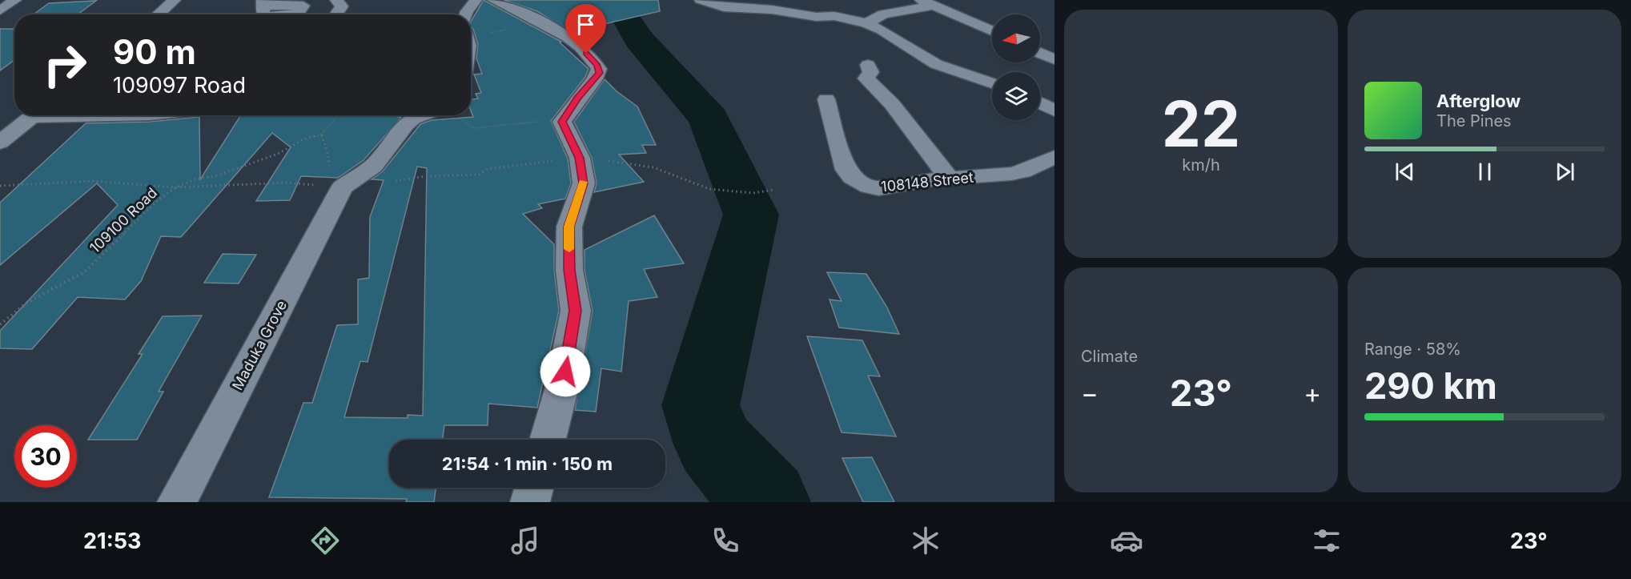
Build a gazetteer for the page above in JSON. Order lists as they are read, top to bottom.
{
  "streets": {
    "street": ["108148 Street", "Maduka Grove"],
    "path": ["109100 Road"]
  },
  "north": "left",
  "page": {
    "tile": [
      ["22", "km/h"],
      "Climate",
      ["Range · 58%", "290 km"]
    ],
    "turn": ["90 m", "109097 Road"],
    "song": ["Afterglow", "The Pines"],
    "heat": ["−", "23°", "+"],
    "limit": "30",
    "trip": "21:54 · 1 min · 150 m",
    "tabs": ["21:53", "23°"]
  }
}
